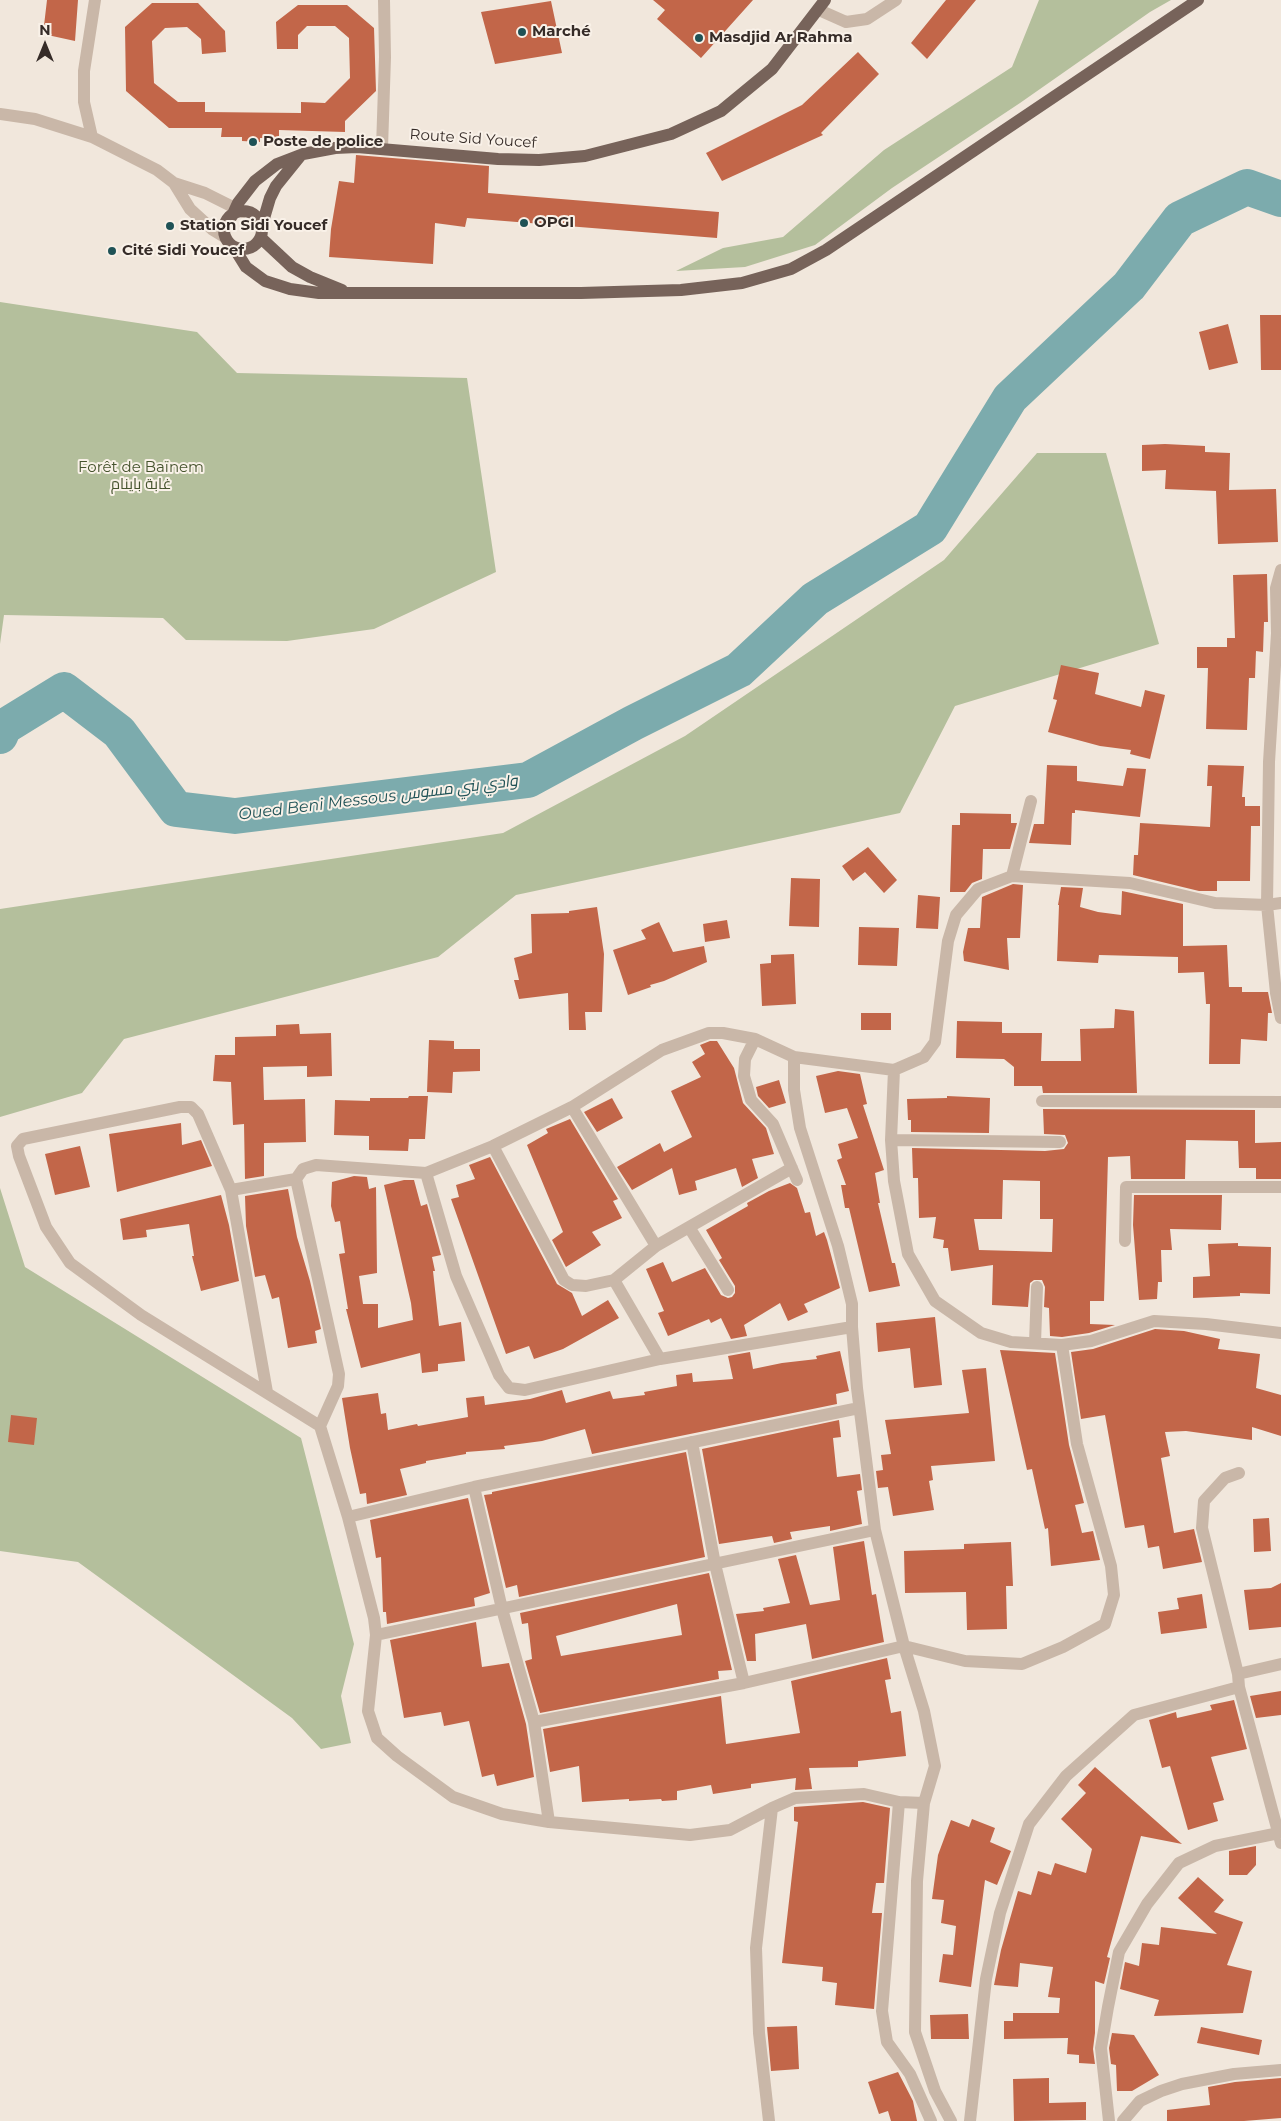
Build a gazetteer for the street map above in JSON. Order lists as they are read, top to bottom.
{
  "streets": {
    "main road": ["Route Sid Youcef"]
  },
  "water": ["Oued Beni Messous وادي بني مسوس"],
  "parks": ["Forêt de Baïnem غابة باينام"],
  "places": [
    "Marché",
    "Masdjid Ar Rahma",
    "Poste de police",
    "OPGI",
    "Station Sidi Youcef",
    "Cité Sidi Youcef"
  ],
  "north": "top"
}
